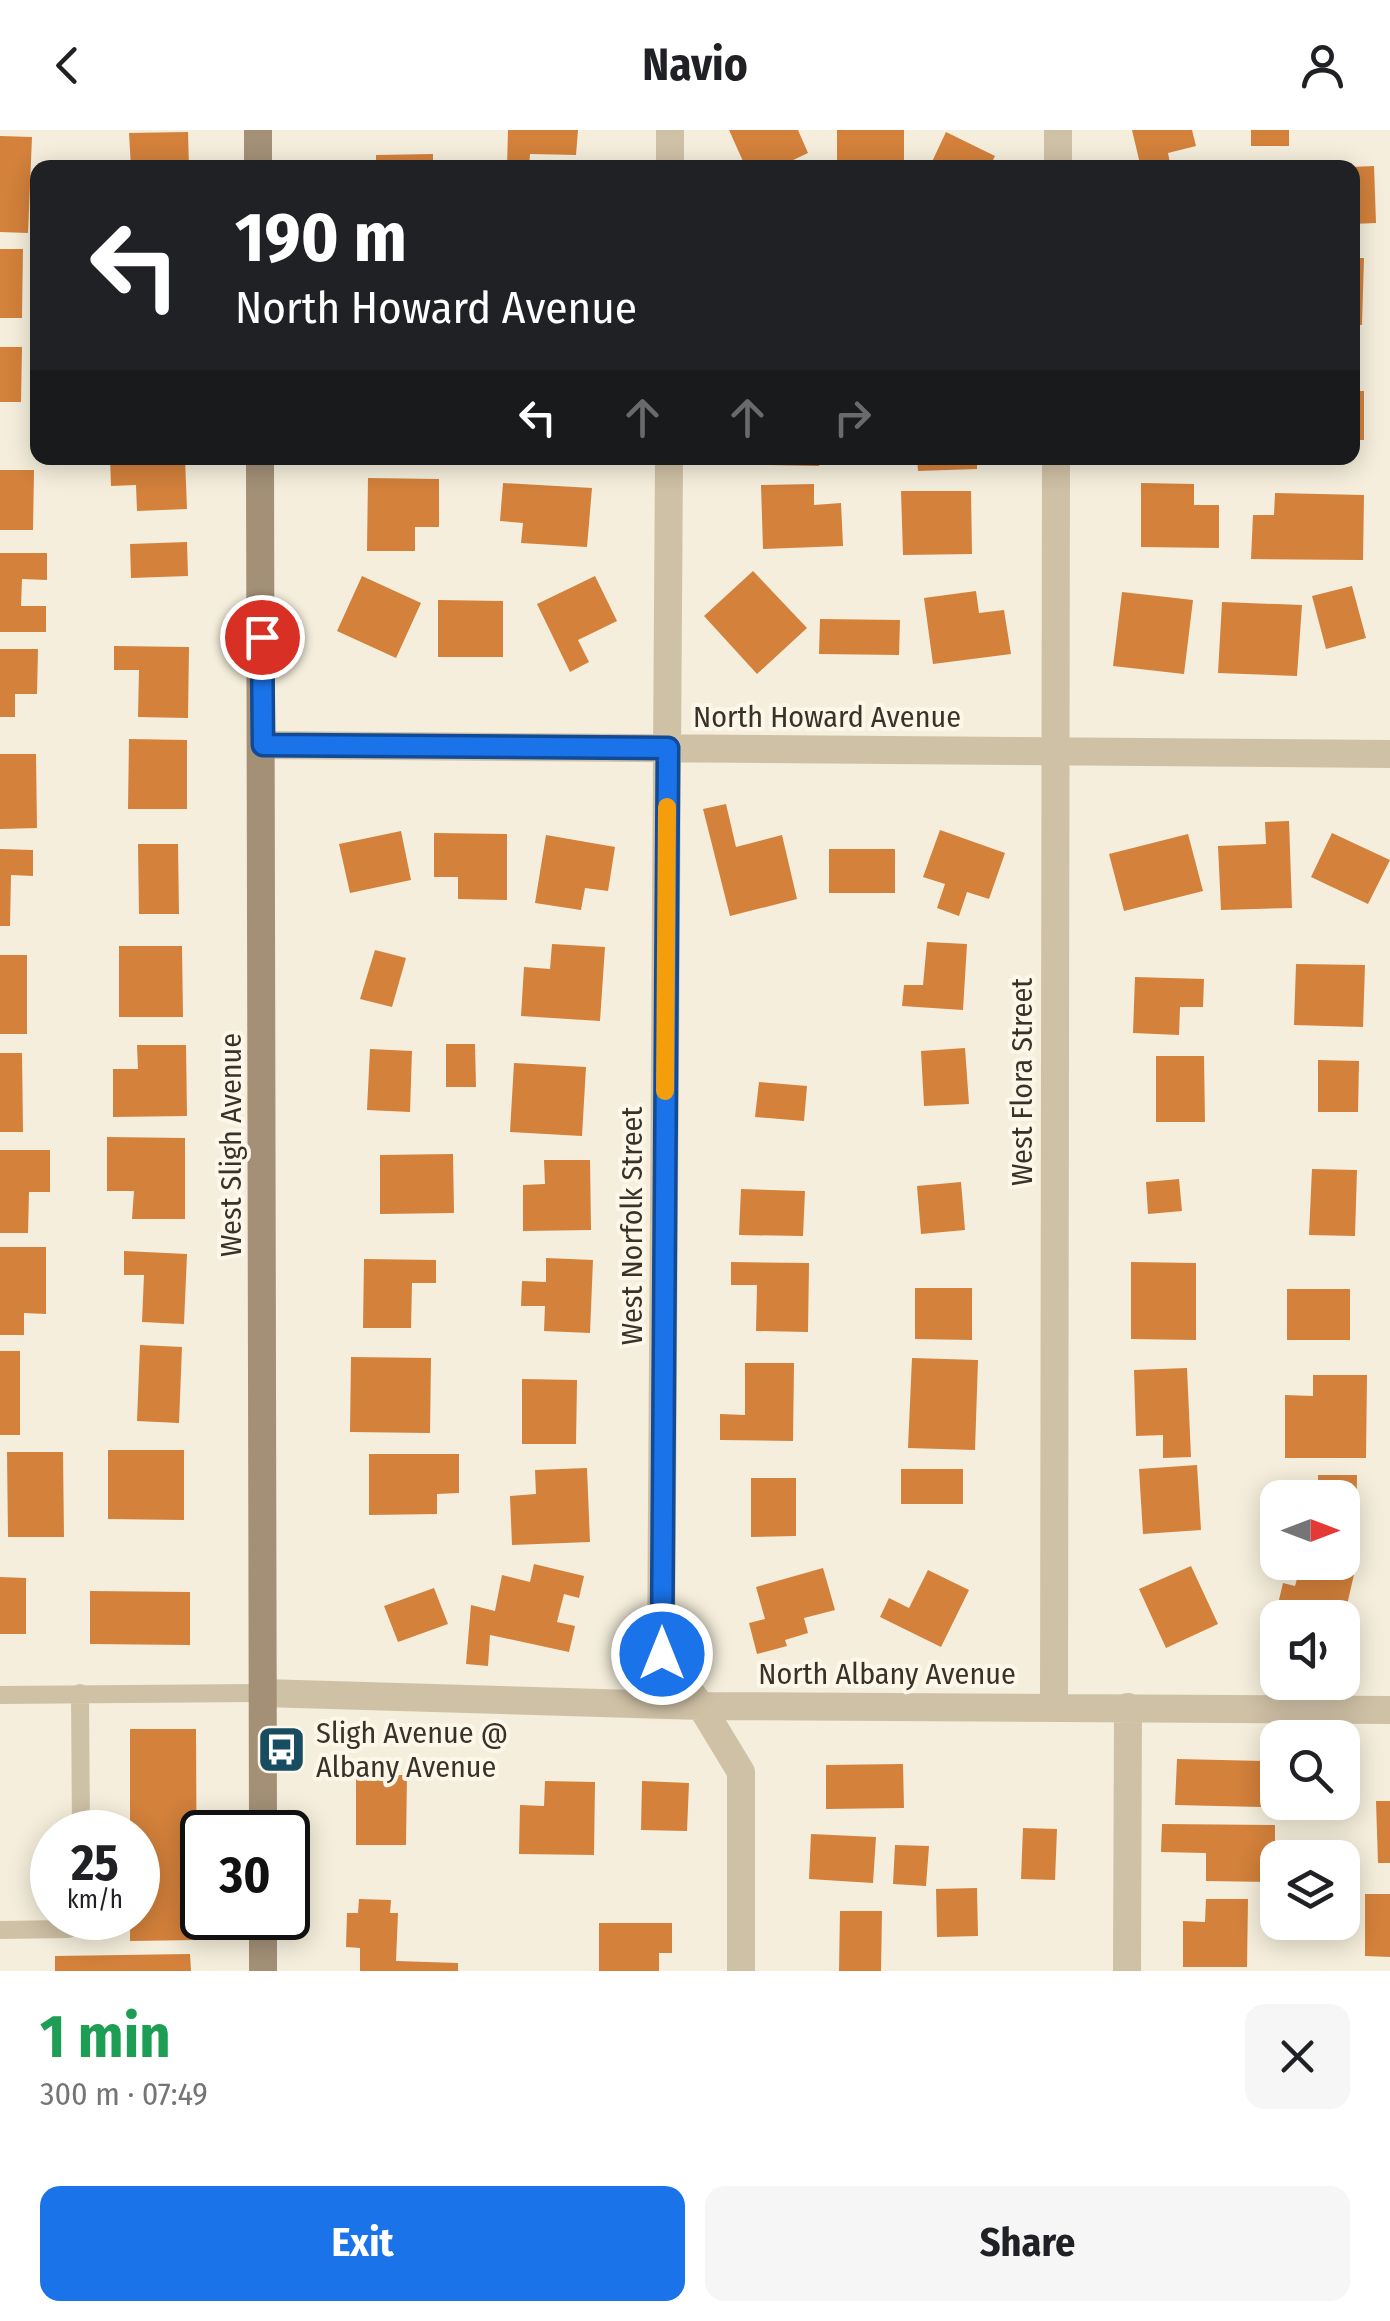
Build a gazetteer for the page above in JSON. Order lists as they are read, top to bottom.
{
  "streets": {
    "main road": ["West Sligh Avenue"],
    "street": [
      "North Howard Avenue",
      "West Flora Street",
      "West Norfolk Street",
      "North Albany Avenue"
    ]
  },
  "crossings": [
    ["North Howard Avenue", "West Flora Street"],
    ["North Howard Avenue", "West Sligh Avenue"],
    ["North Howard Avenue", "West Norfolk Street"],
    ["West Flora Street", "North Albany Avenue"],
    ["West Sligh Avenue", "North Albany Avenue"],
    ["West Norfolk Street", "North Albany Avenue"]
  ],
  "places": {
    "bus stop": ["Sligh Avenue @ Albany Avenue"]
  },
  "north": "right",
  "page": {
    "header": "Navio",
    "turn": ["190 m", "North Howard Avenue"],
    "speed": "25 km/h",
    "limit": "30",
    "heading": ["1 min", "300 m · 07:49"],
    "buttons": ["Exit", "Share"]
  }
}
